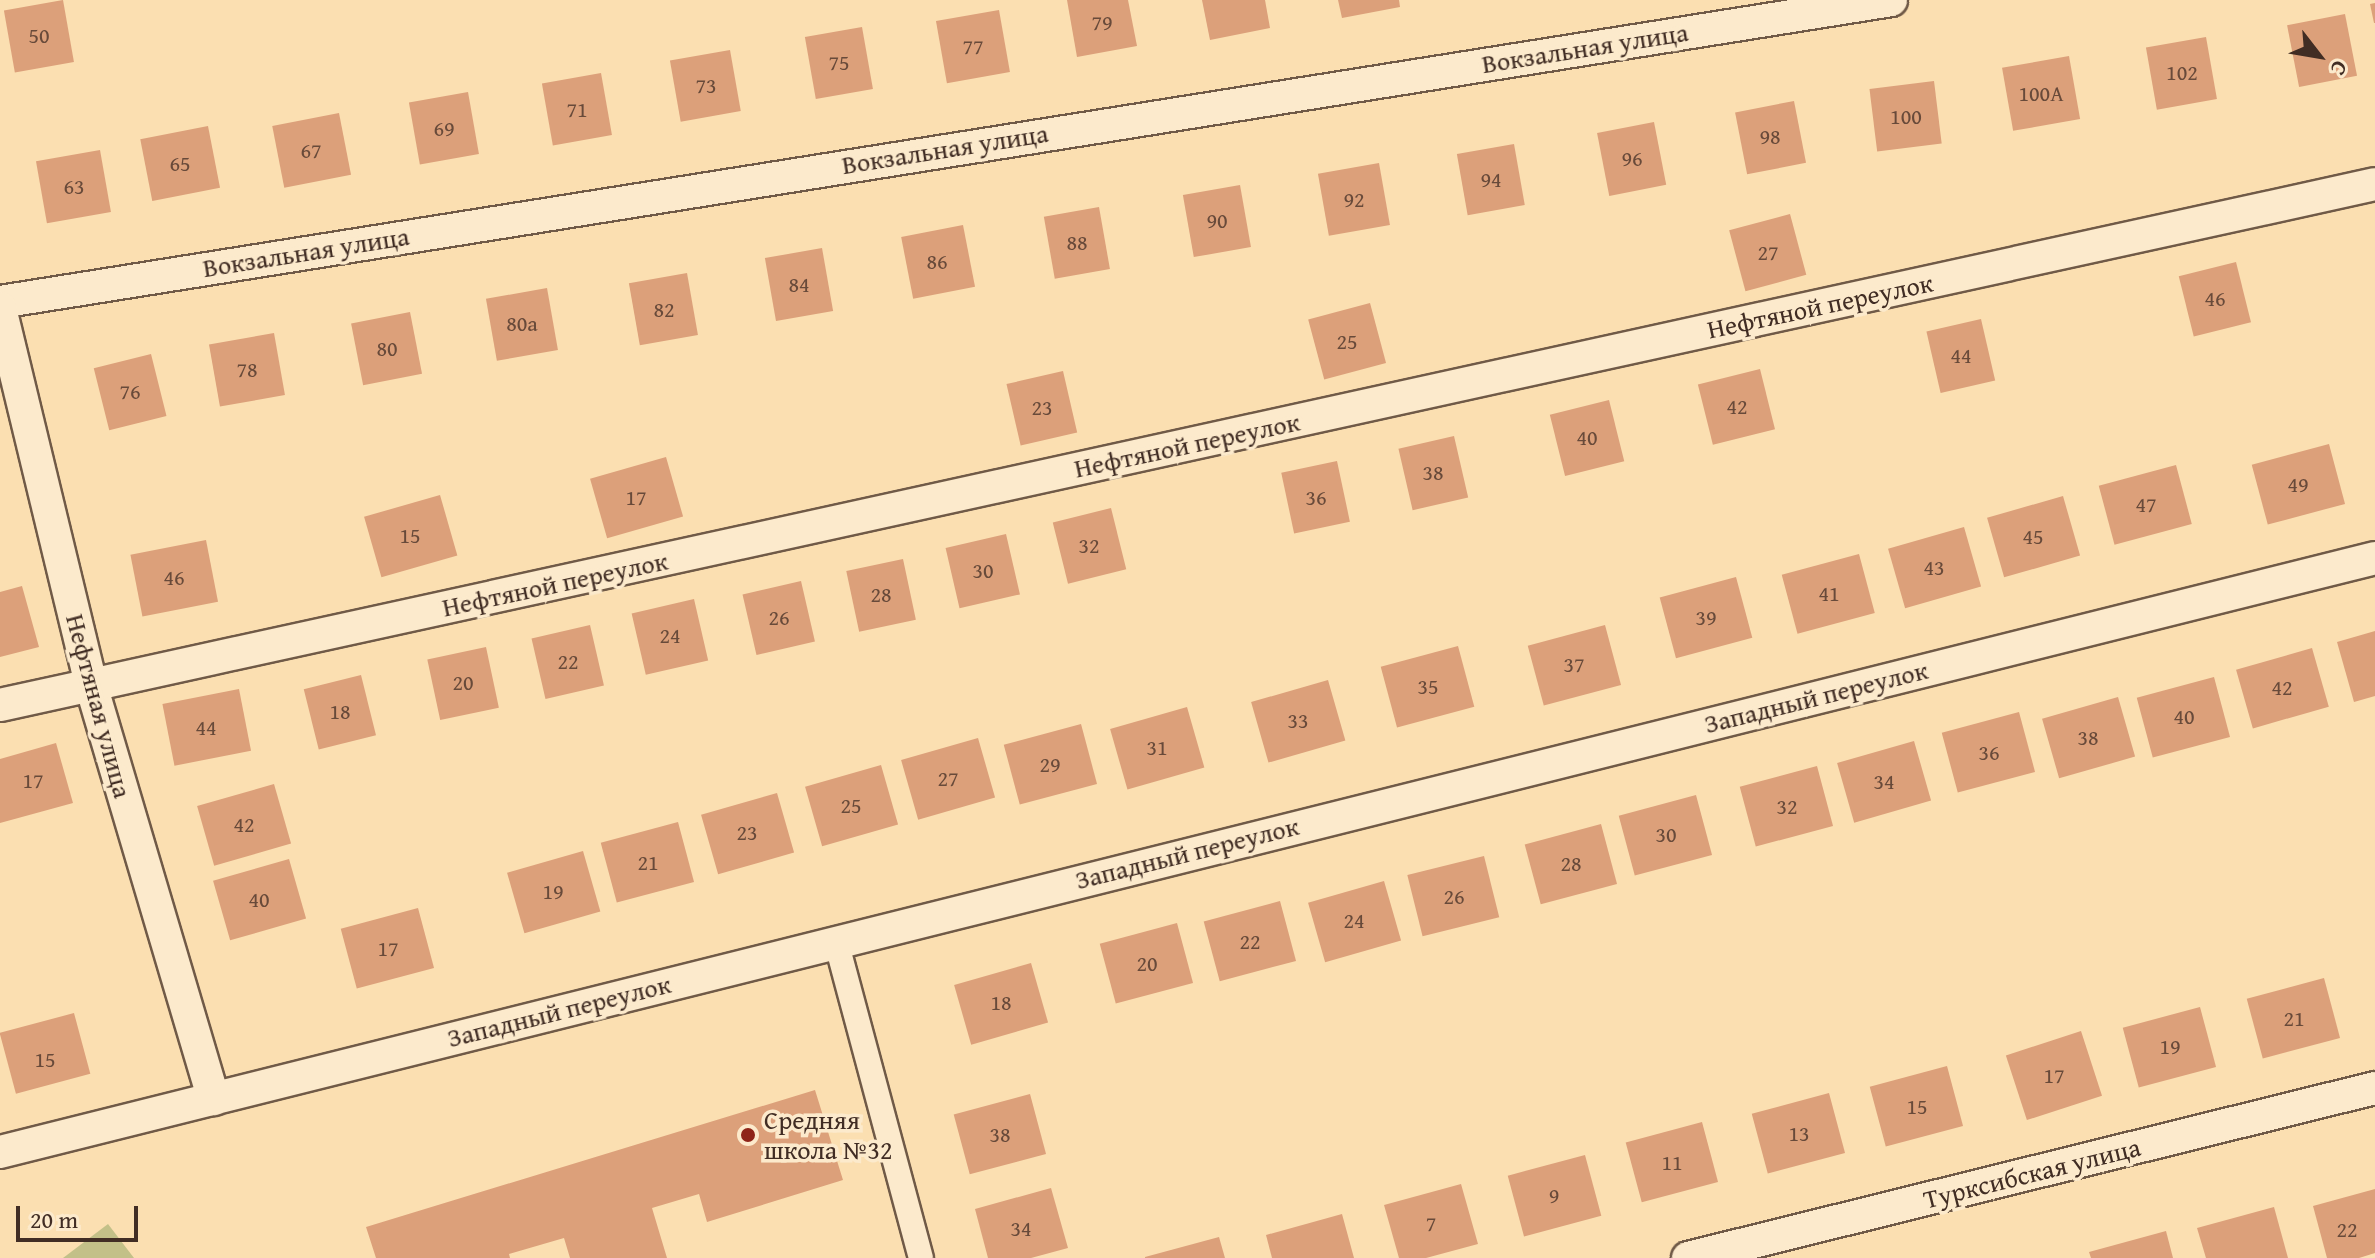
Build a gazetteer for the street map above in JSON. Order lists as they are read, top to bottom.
{
  "streets": {
    "street": [
      "Вокзальная улица",
      "Нефтяной переулок",
      "Западный переулок",
      "Нефтяная улица",
      "Турксибская улица"
    ]
  },
  "crossings": [
    ["Нефтяной переулок", "Нефтяная улица"],
    ["Западный переулок", "Нефтяная улица"]
  ],
  "places": ["Средняя школа №32"],
  "house_numbers": [
    "79",
    "50",
    "77",
    "75",
    "102",
    "73",
    "100А",
    "71",
    "100",
    "69",
    "98",
    "67",
    "96",
    "65",
    "94",
    "63",
    "92",
    "90",
    "88",
    "27",
    "86",
    "84",
    "46",
    "82",
    "80а",
    "25",
    "80",
    "44",
    "78",
    "76",
    "42",
    "23",
    "40",
    "38",
    "49",
    "17",
    "36",
    "47",
    "15",
    "45",
    "32",
    "43",
    "30",
    "46",
    "41",
    "28",
    "26",
    "39",
    "24",
    "22",
    "37",
    "20",
    "35",
    "42",
    "18",
    "40",
    "33",
    "44",
    "38",
    "31",
    "36",
    "29",
    "27",
    "17",
    "34",
    "25",
    "32",
    "42",
    "23",
    "30",
    "21",
    "28",
    "19",
    "26",
    "40",
    "24",
    "22",
    "17",
    "20",
    "18",
    "21",
    "19",
    "15",
    "17",
    "15",
    "13",
    "38",
    "11",
    "9",
    "7",
    "34",
    "22"
  ],
  "scale_bar": "20 m",
  "north": "bottom right"
}
